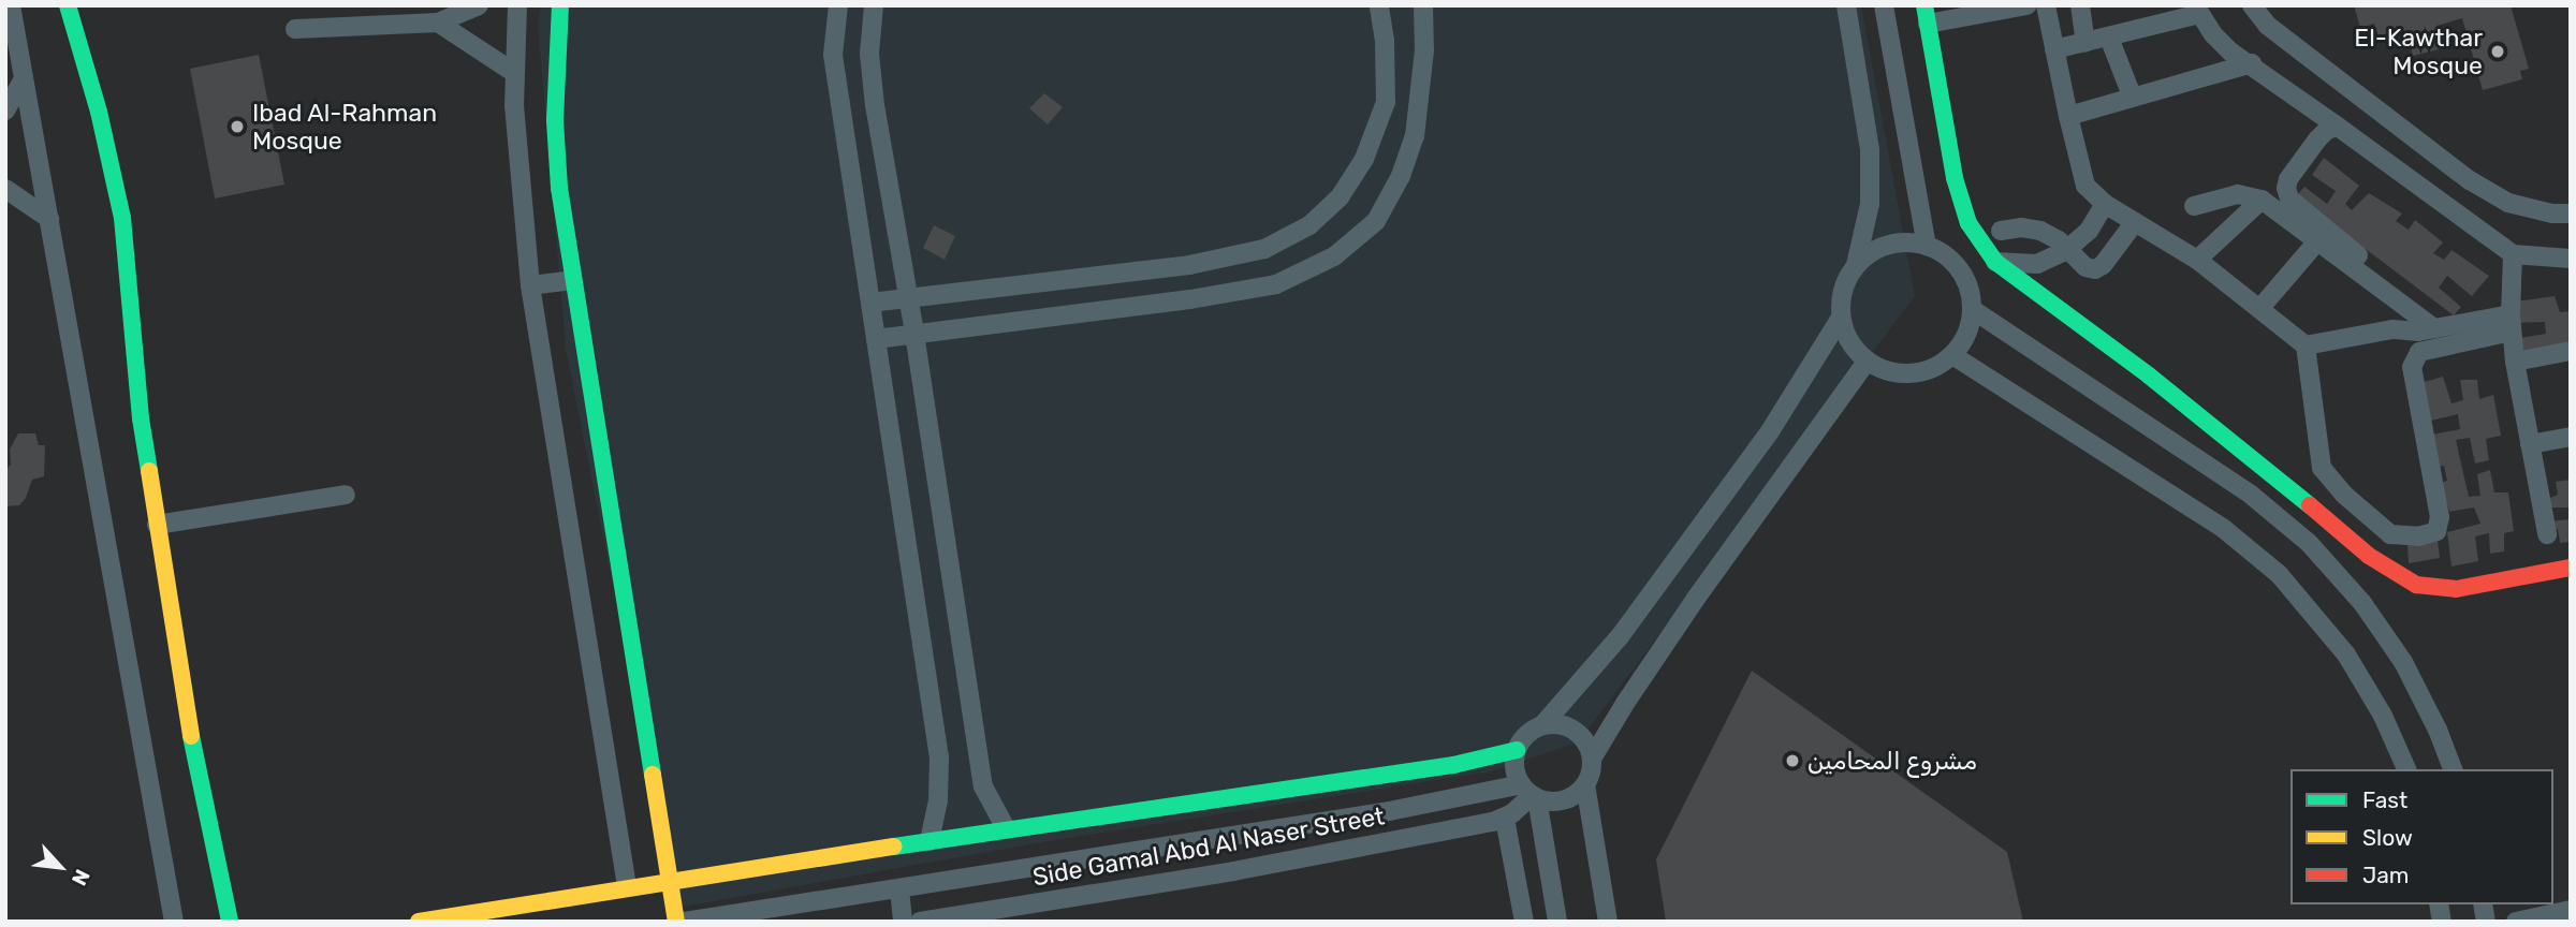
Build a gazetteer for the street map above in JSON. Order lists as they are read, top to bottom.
{
  "streets": {
    "street": ["Side Gamal Abd Al Naser Street"]
  },
  "places": ["El-Kawthar Mosque", "Ibad Al-Rahman Mosque", "مشروع المحامين"],
  "legend": ["Fast", "Slow", "Jam"],
  "north": "bottom right"
}
